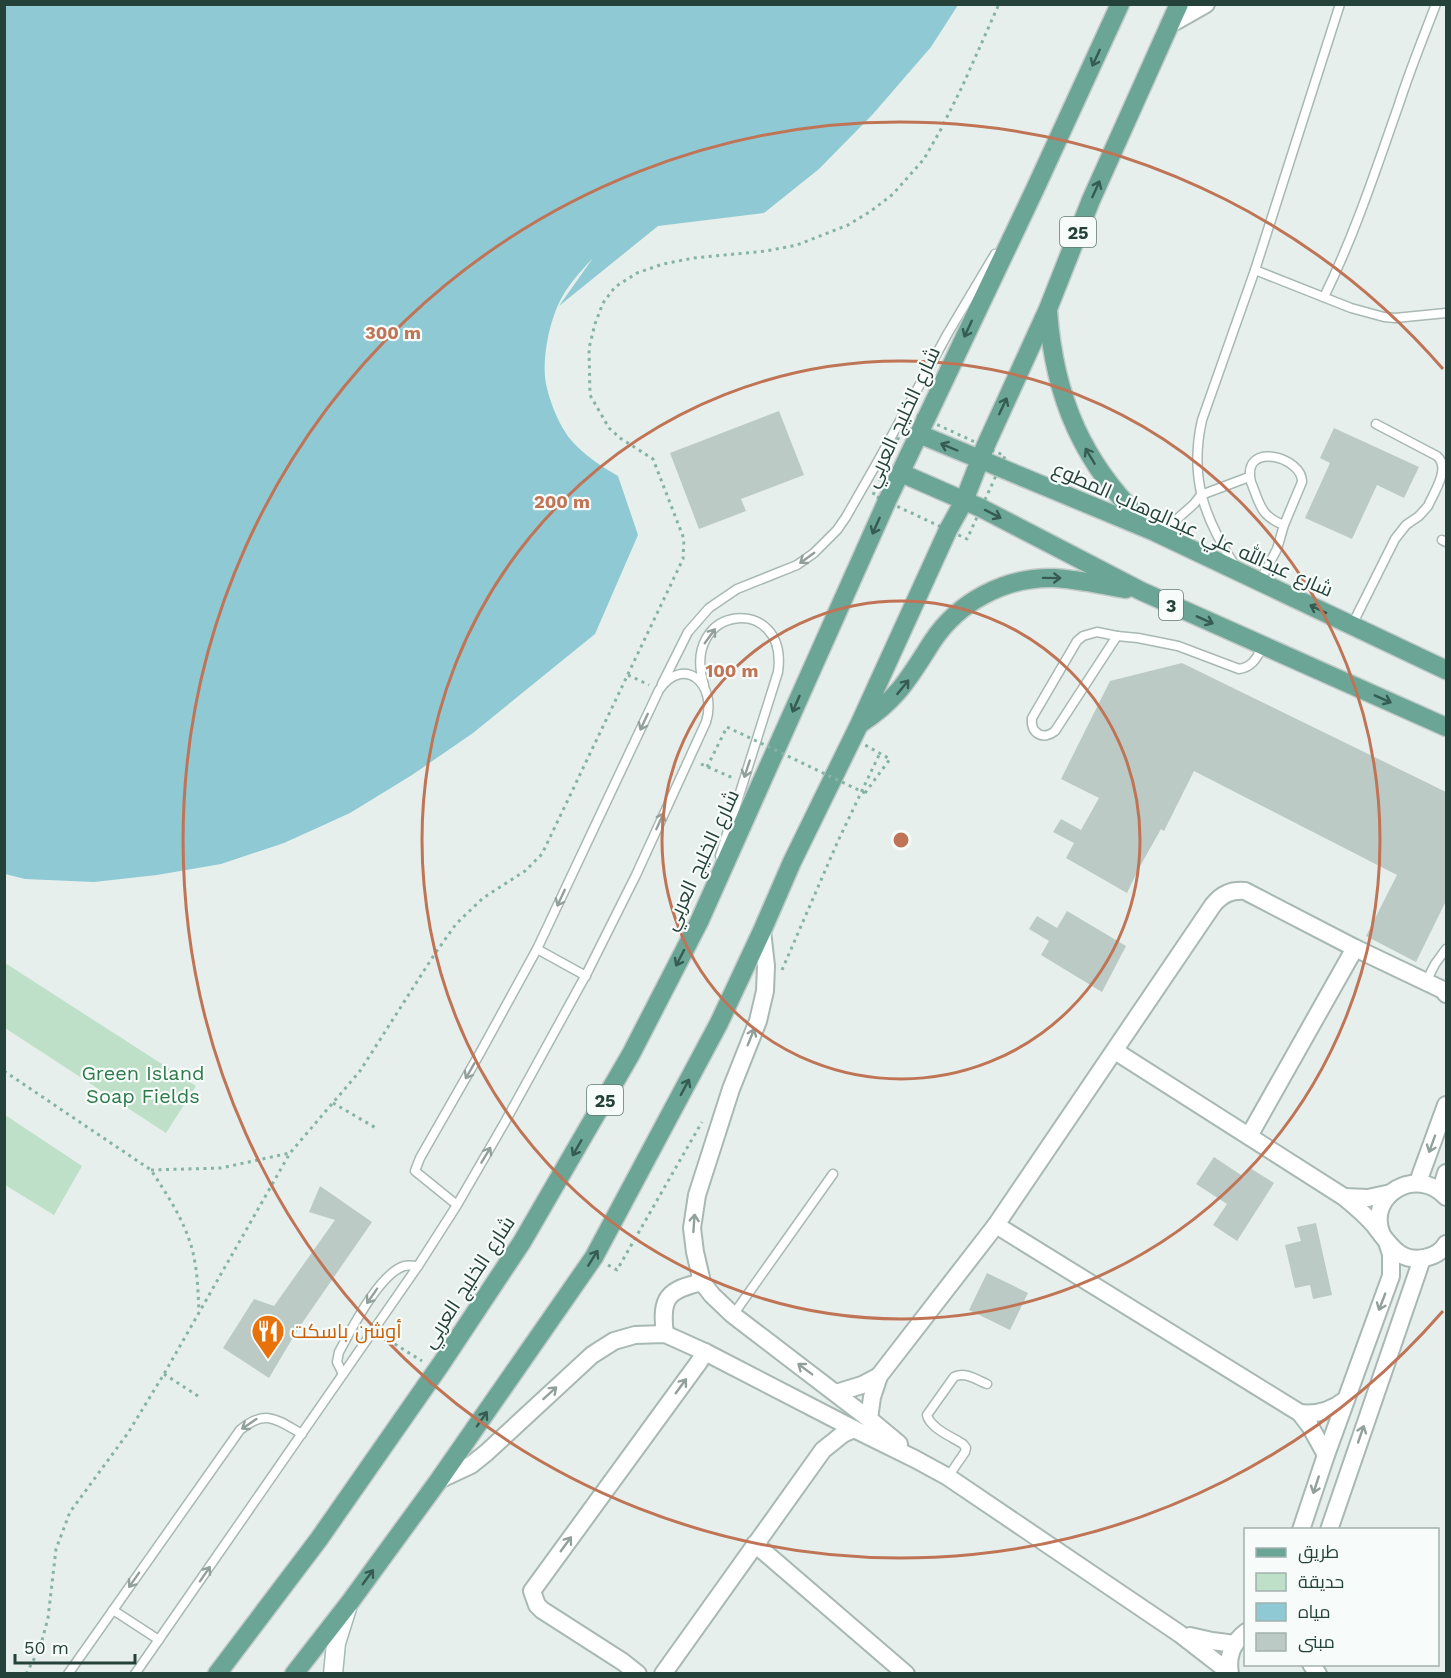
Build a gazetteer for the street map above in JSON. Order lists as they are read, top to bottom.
{
  "streets": {
    "main road": [
      "25",
      "شارع الخليج العربي",
      "شارع عبدالله علي عبدالوهاب المطوع",
      "3"
    ]
  },
  "crossings": [
    ["25", "شارع عبدالله علي عبدالوهاب المطوع"],
    ["25", "3"],
    ["شارع الخليج العربي", "شارع عبدالله علي عبدالوهاب المطوع"],
    ["شارع الخليج العربي", "3"]
  ],
  "parks": ["Green Island Soap Fields"],
  "places": {
    "restaurant": ["أوشن باسكت"]
  },
  "legend": [
    "طريق",
    "حديقة",
    "مياه",
    "مبنى"
  ],
  "scale_bar": "50 m",
  "rings": ["300 m", "200 m", "100 m"]
}
